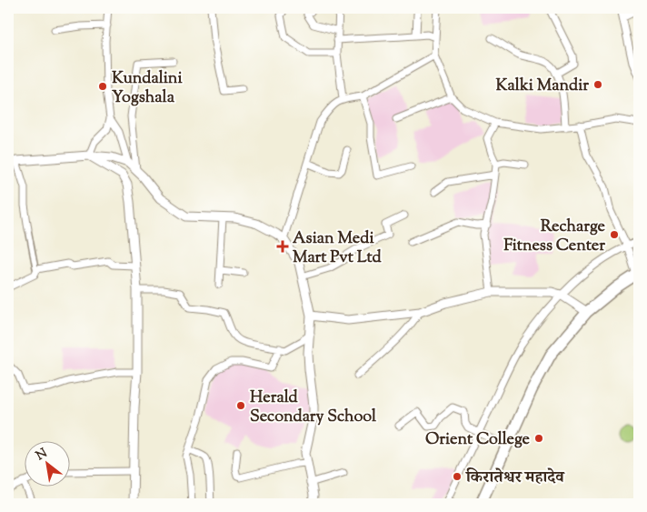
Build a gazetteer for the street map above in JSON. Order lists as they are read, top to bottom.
{
  "places": {
    "other": [
      "Kalki Mandir",
      "Kundalini Yogshala",
      "Recharge Fitness Center",
      "Herald Secondary School",
      "Orient College",
      "किरातेश्वर महादेव"
    ],
    "health": ["Asian Medi Mart Pvt Ltd"]
  },
  "north": "top left"
}
